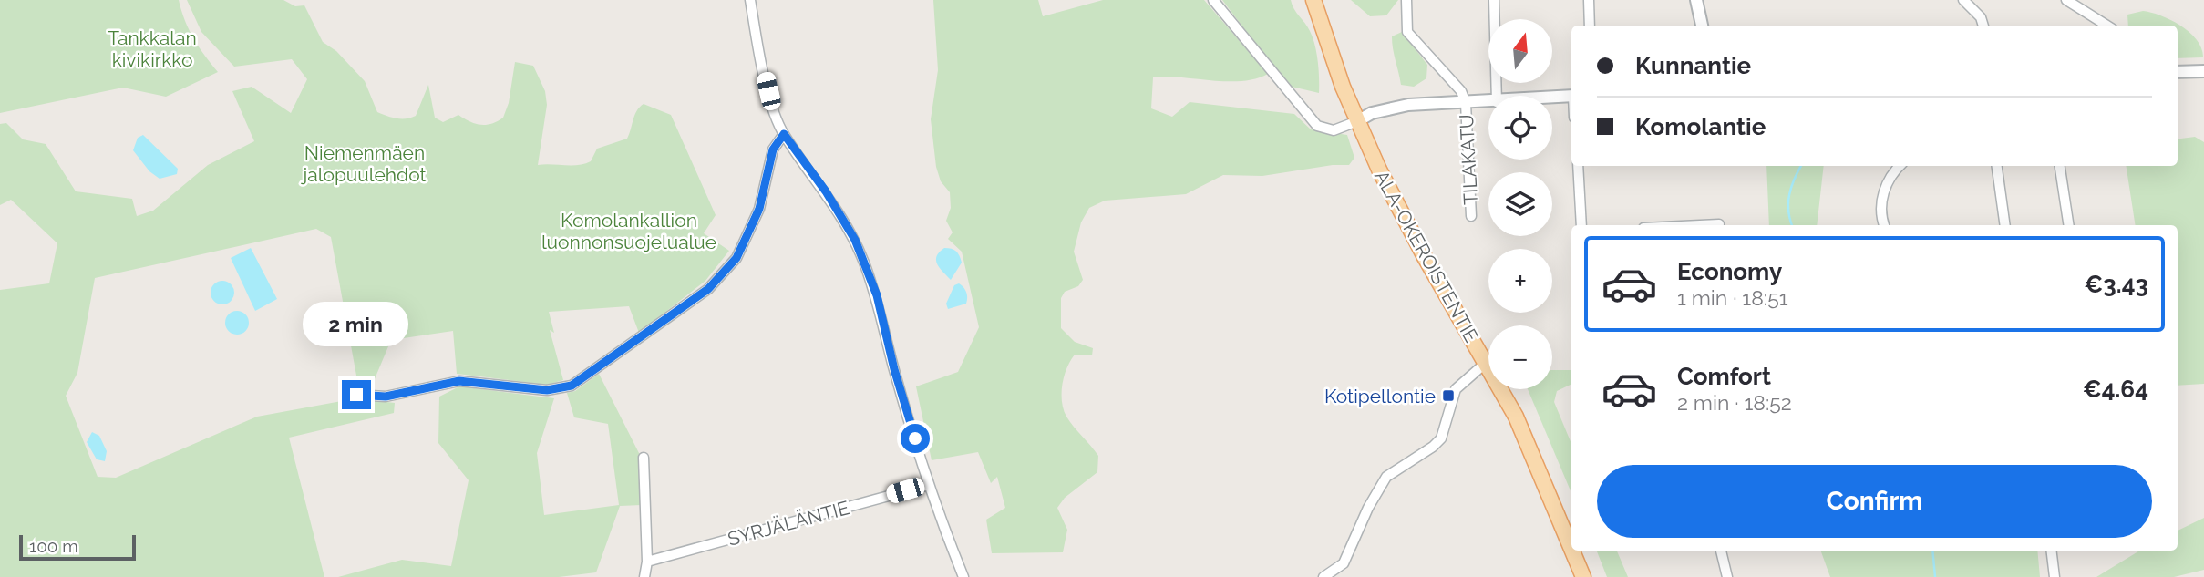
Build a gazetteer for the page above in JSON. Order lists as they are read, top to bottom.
{
  "streets": {
    "main road": ["ALA-OKEROISTENTIE"],
    "street": ["TILAKATU", "SYRJÄLÄNTIE"]
  },
  "parks": ["Tankkalan kivikirkko", "Niemenmäen jalopuulehdot", "Komolankallion luonnonsuojelualue"],
  "places": {
    "transit": ["Kotipellontie"]
  },
  "scale_bar": "100 m",
  "north": "top",
  "page": {
    "map_buttons": ["+", "−"],
    "banner": ["Kunnantie", "Komolantie"],
    "list": [
      {
        "name": "Economy",
        "note": "1 min · 18:51",
        "value": "€3.43"
      },
      {
        "name": "Comfort",
        "note": "2 min · 18:52",
        "value": "€4.64"
      }
    ],
    "bubble": "2 min",
    "buttons": "Confirm",
    "scale": "100 m"
  }
}
